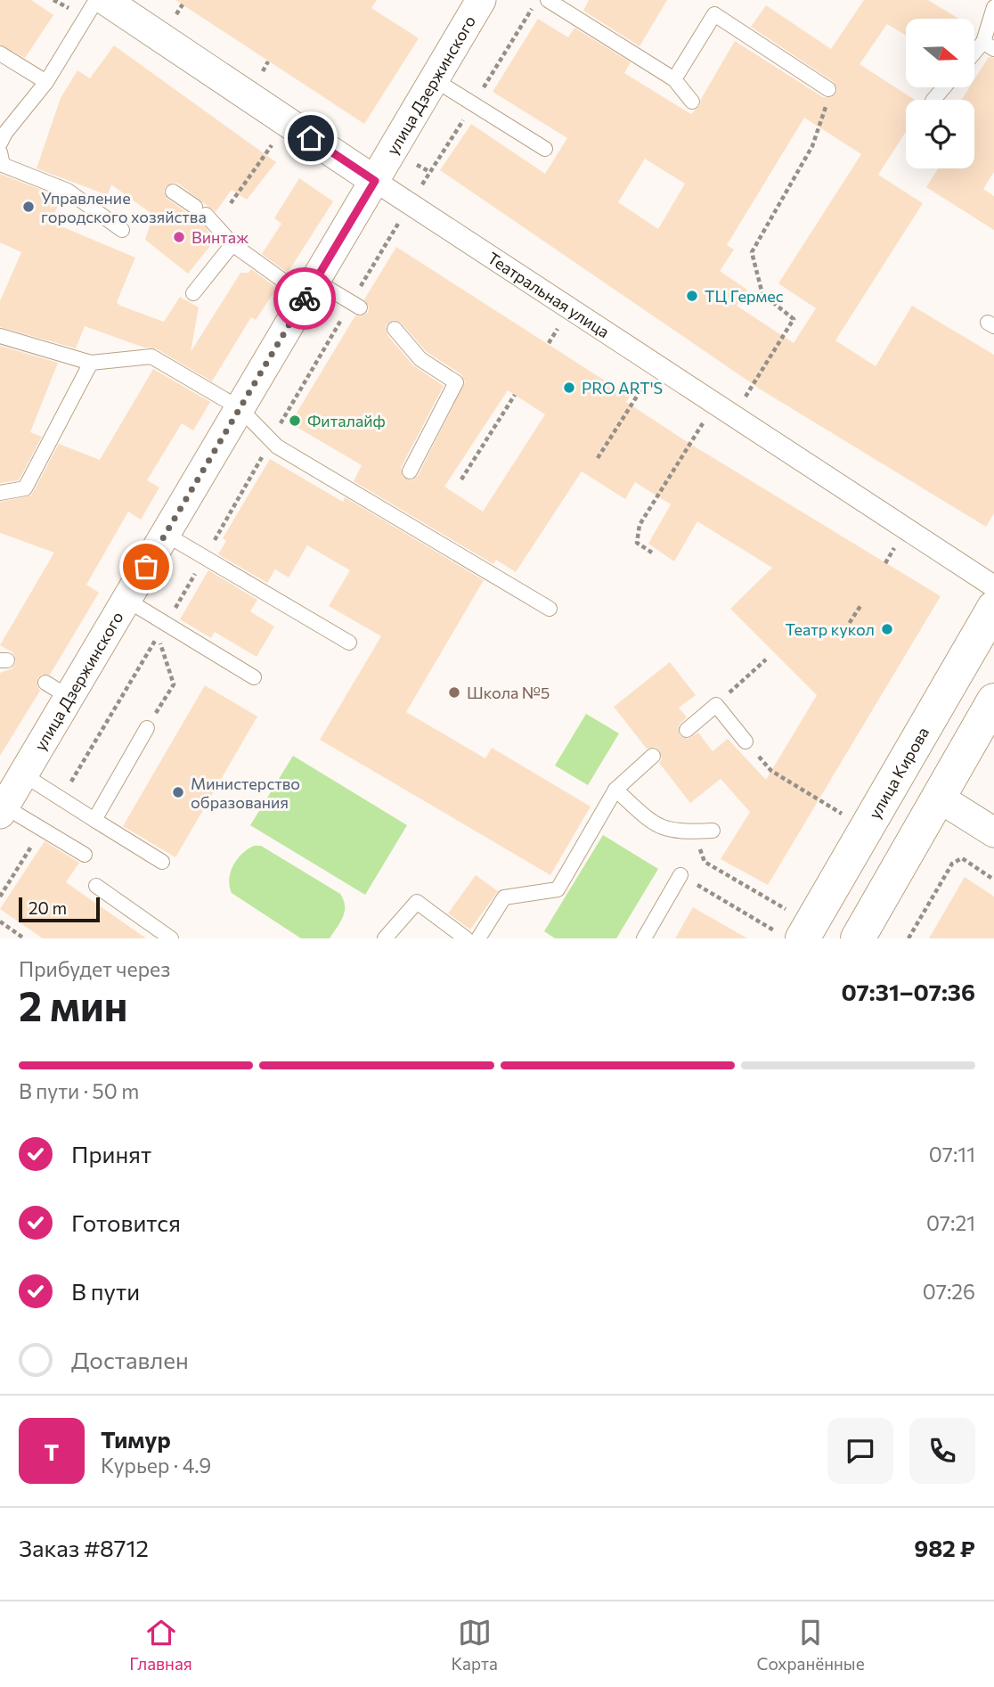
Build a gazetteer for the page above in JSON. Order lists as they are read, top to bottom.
{
  "streets": {
    "main road": ["улица Кирова"],
    "street": ["улица Дзержинского", "Театральная улица"]
  },
  "crossings": [
    ["улица Дзержинского", "Театральная улица"]
  ],
  "places": [
    "Управление городского хозяйства",
    "Винтаж",
    "ТЦ Гермес",
    "PRO ART'S",
    "Фиталайф",
    "Театр кукол",
    "Школа №5",
    "Министерство образования"
  ],
  "scale_bar": "20 m",
  "north": "right",
  "page": {
    "scale": "20 m",
    "heading": ["2 мин", "Прибудет через", "07:31–07:36"],
    "panel": [
      "Тимур",
      "Курьер · 4.9",
      "Заказ #8712",
      "982 ₽"
    ],
    "bar": "В пути · 50 m",
    "list": [
      ["Принят", "07:11"],
      ["Готовится", "07:21"],
      ["В пути", "07:26"],
      "Доставлен"
    ],
    "round": "Т",
    "tabs": ["Главная", "Карта", "Сохранённые"]
  }
}
